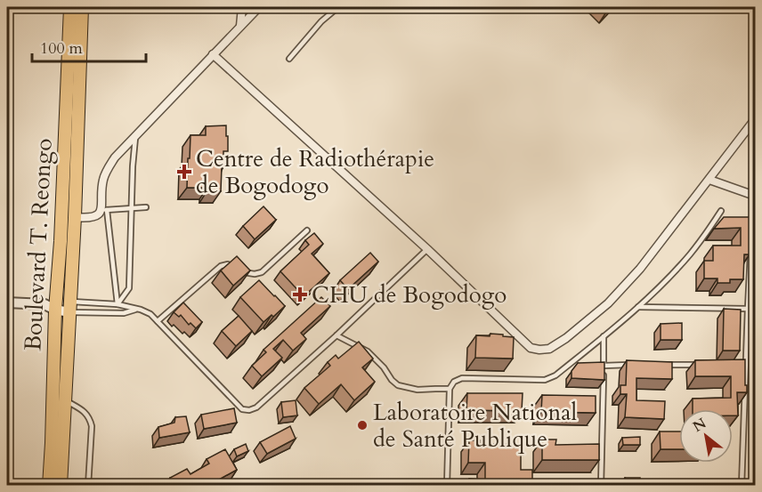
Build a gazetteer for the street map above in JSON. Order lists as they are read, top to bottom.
{
  "streets": {
    "main road": ["Boulevard T. Reongo"]
  },
  "places": {
    "health": ["Centre de Radiothérapie de Bogodogo", "CHU de Bogodogo"],
    "other": ["Laboratoire National de Santé Publique"]
  },
  "scale_bar": "100 m",
  "north": "top left"
}
